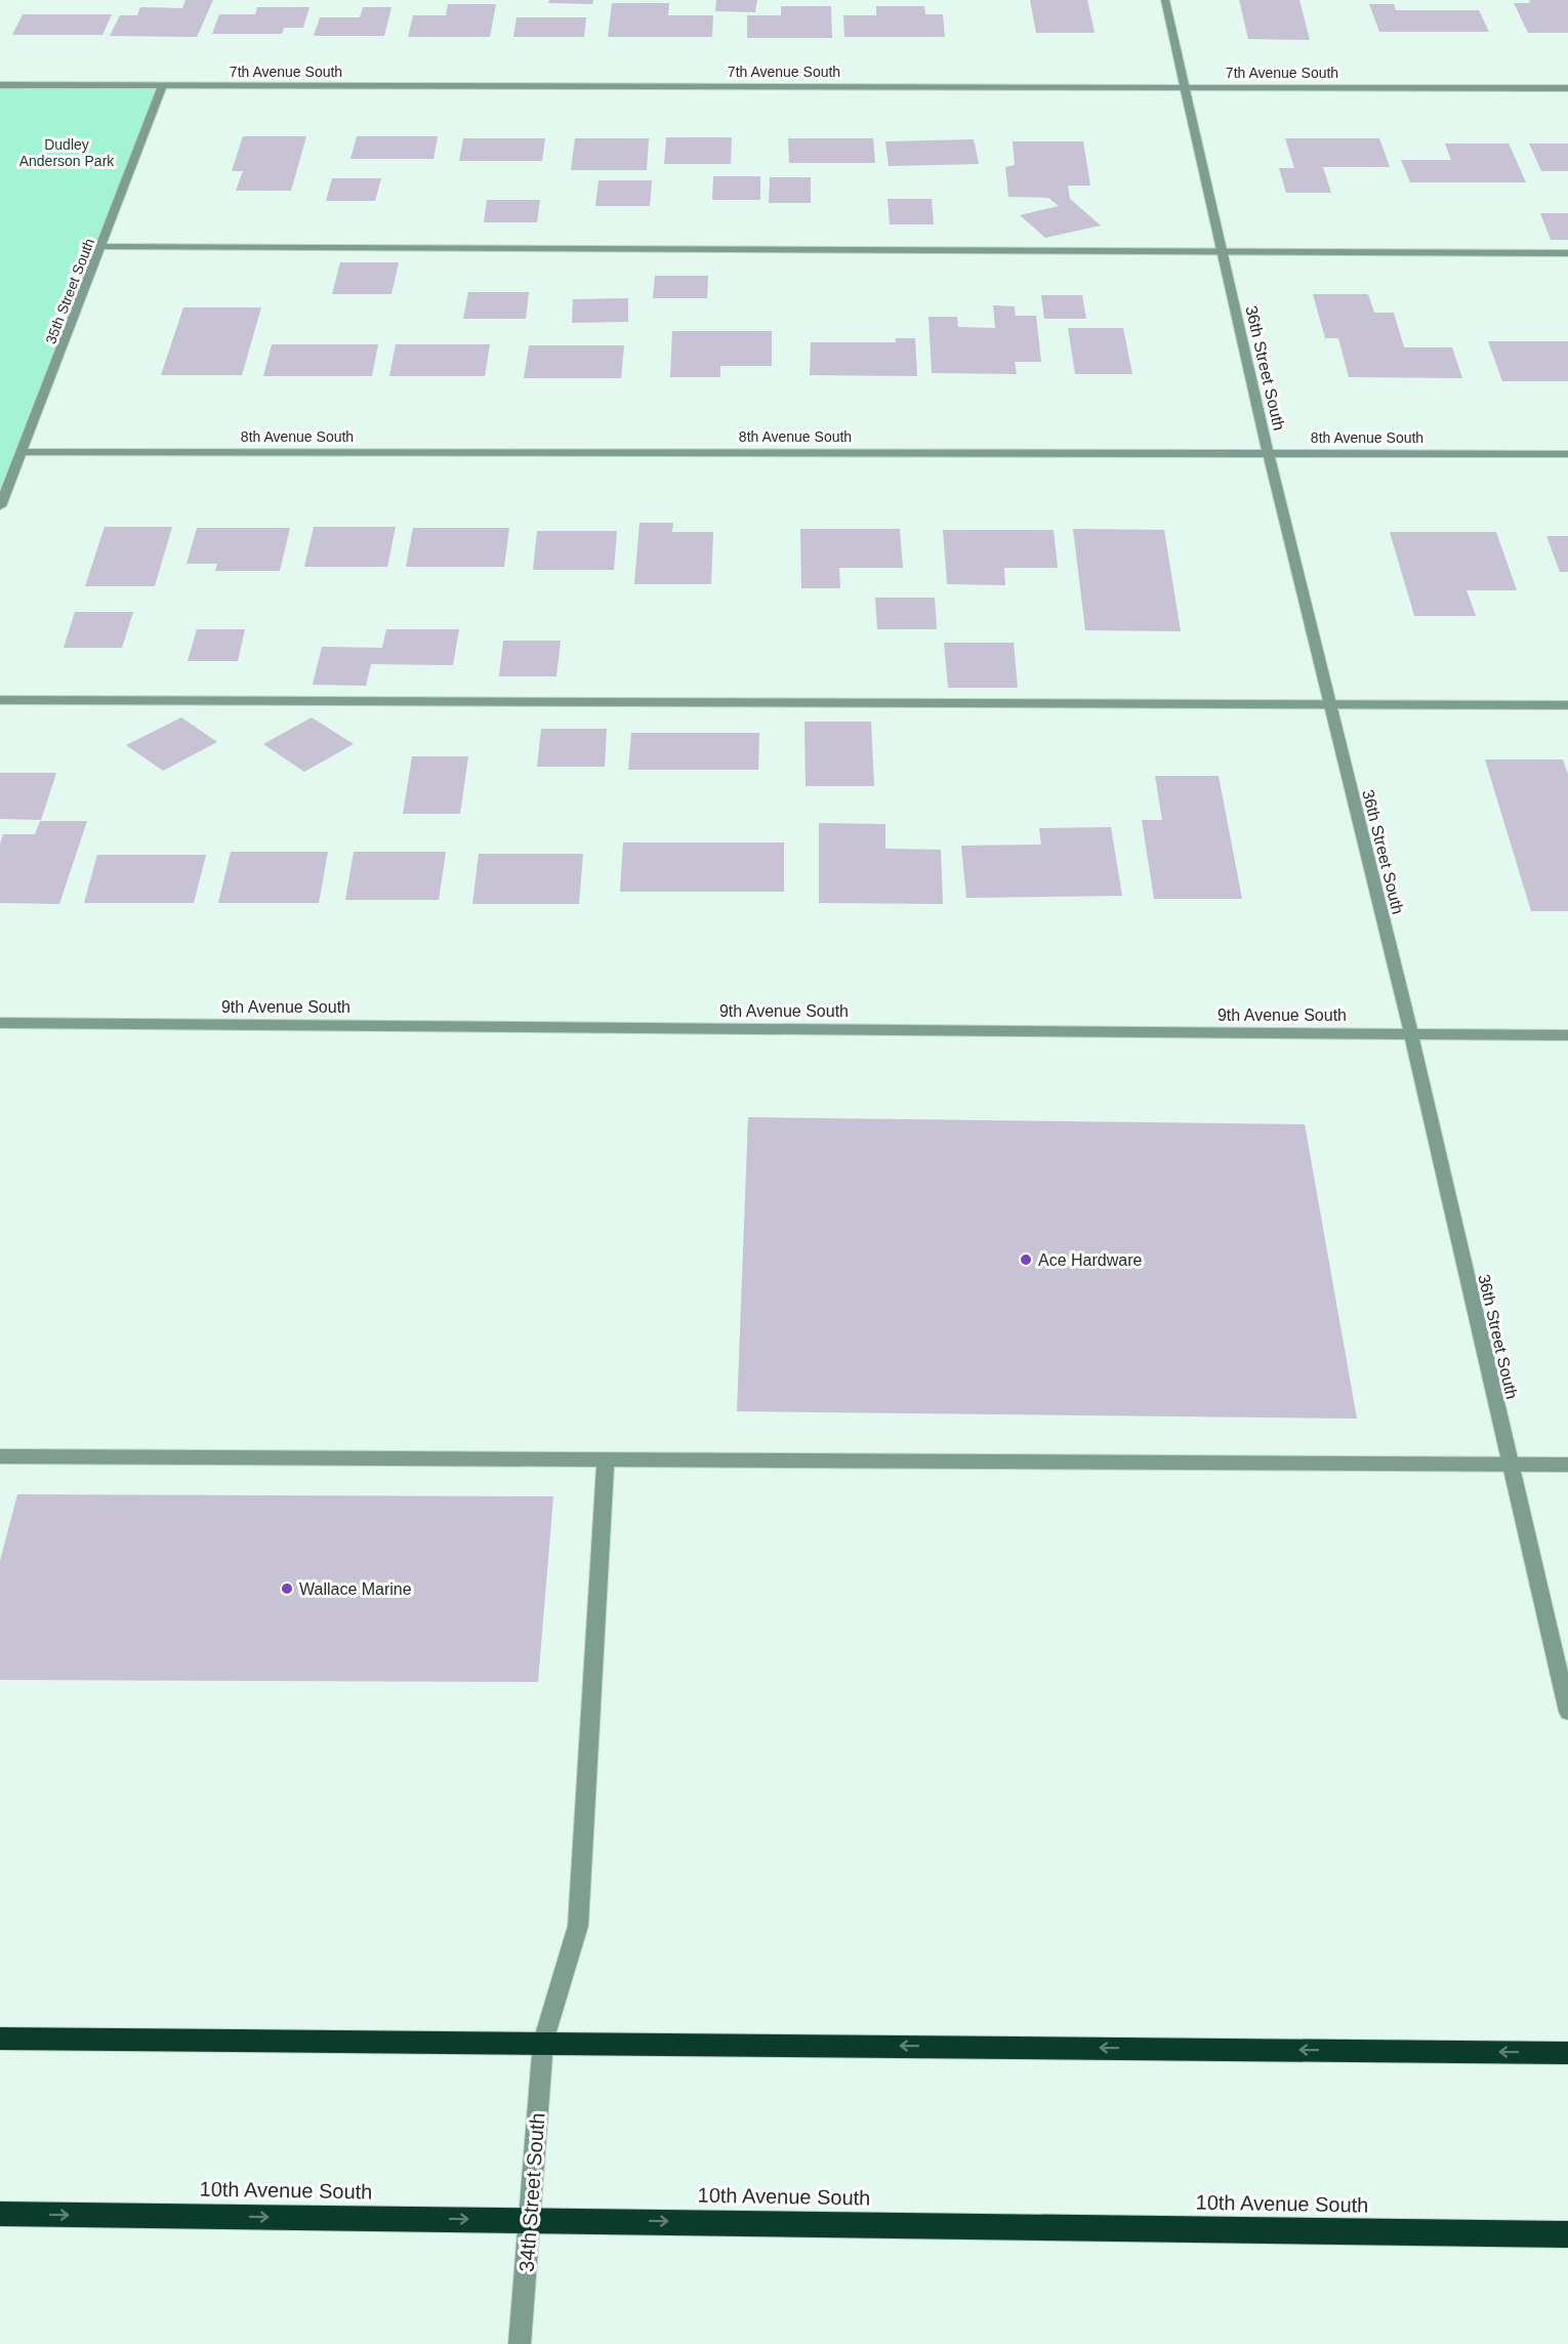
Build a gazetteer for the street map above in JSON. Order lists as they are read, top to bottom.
{
  "streets": {
    "highway": ["10th Avenue South"],
    "street": [
      "7th Avenue South",
      "35th Street South",
      "36th Street South",
      "8th Avenue South",
      "9th Avenue South",
      "34th Street South"
    ]
  },
  "crossings": [
    ["7th Avenue South", "35th Street South"],
    ["7th Avenue South", "36th Street South"],
    ["35th Street South", "8th Avenue South"],
    ["36th Street South", "8th Avenue South"],
    ["36th Street South", "9th Avenue South"],
    ["10th Avenue South", "34th Street South"]
  ],
  "one_way": ["10th Avenue South"],
  "parks": ["Dudley Anderson Park"],
  "places": ["Ace Hardware", "Wallace Marine"]
}
